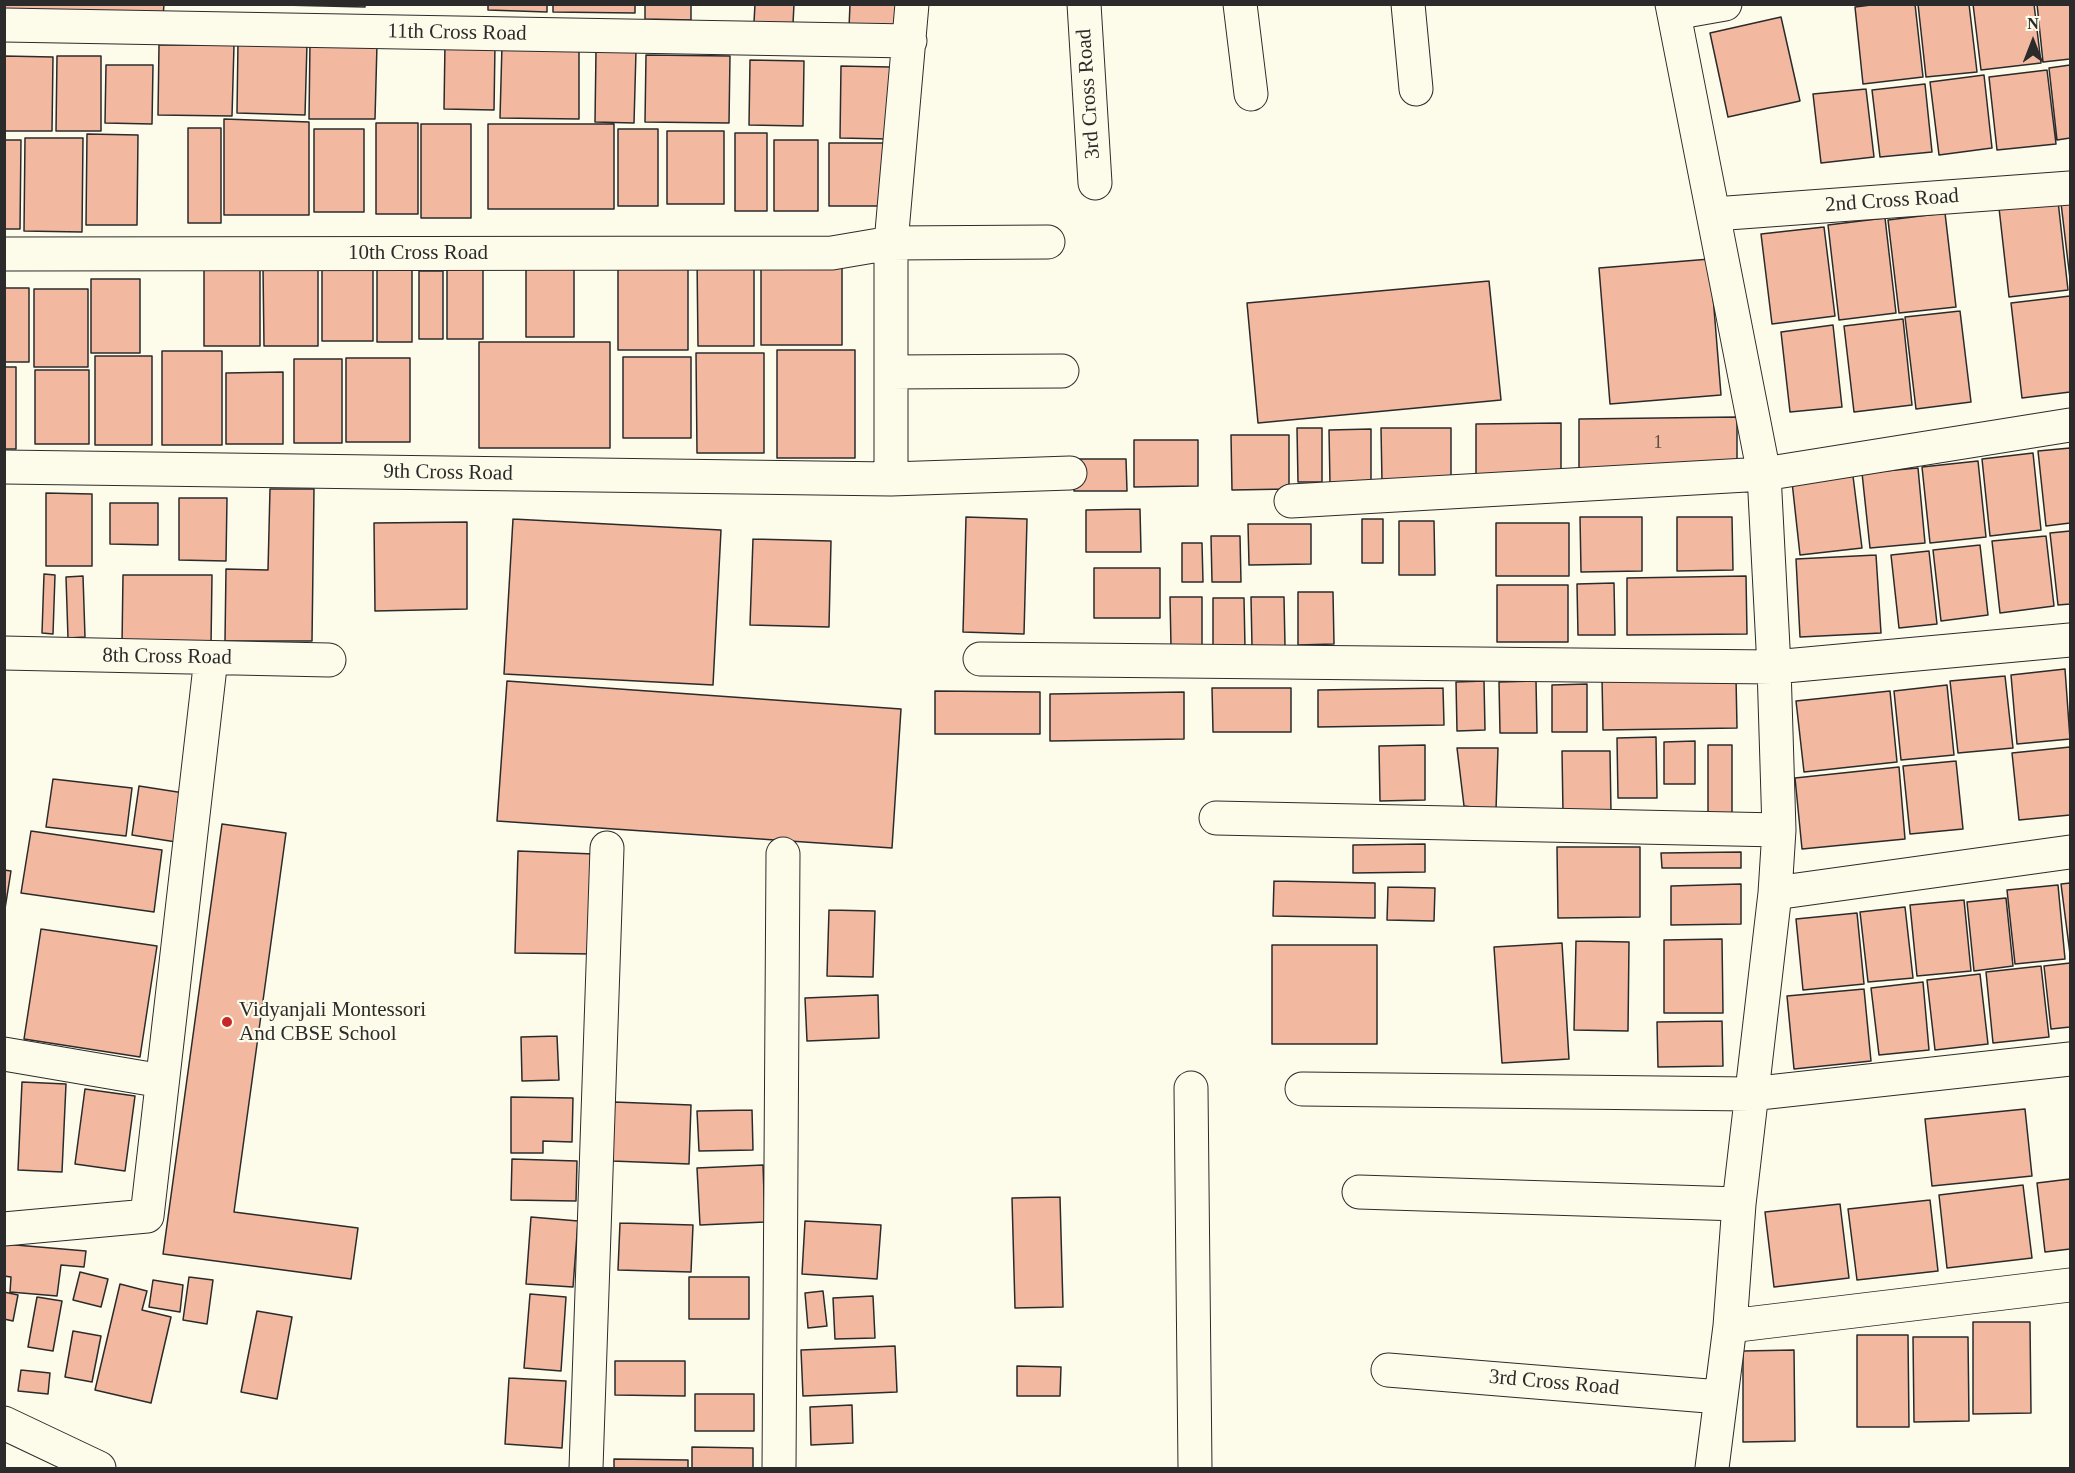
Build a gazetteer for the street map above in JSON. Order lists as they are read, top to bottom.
{
  "streets": {
    "street": [
      "11th Cross Road",
      "3rd Cross Road",
      "2nd Cross Road",
      "10th Cross Road",
      "9th Cross Road",
      "8th Cross Road"
    ]
  },
  "places": ["Vidyanjali Montessori And CBSE School"],
  "house_numbers": ["1"],
  "north": "top"
}
